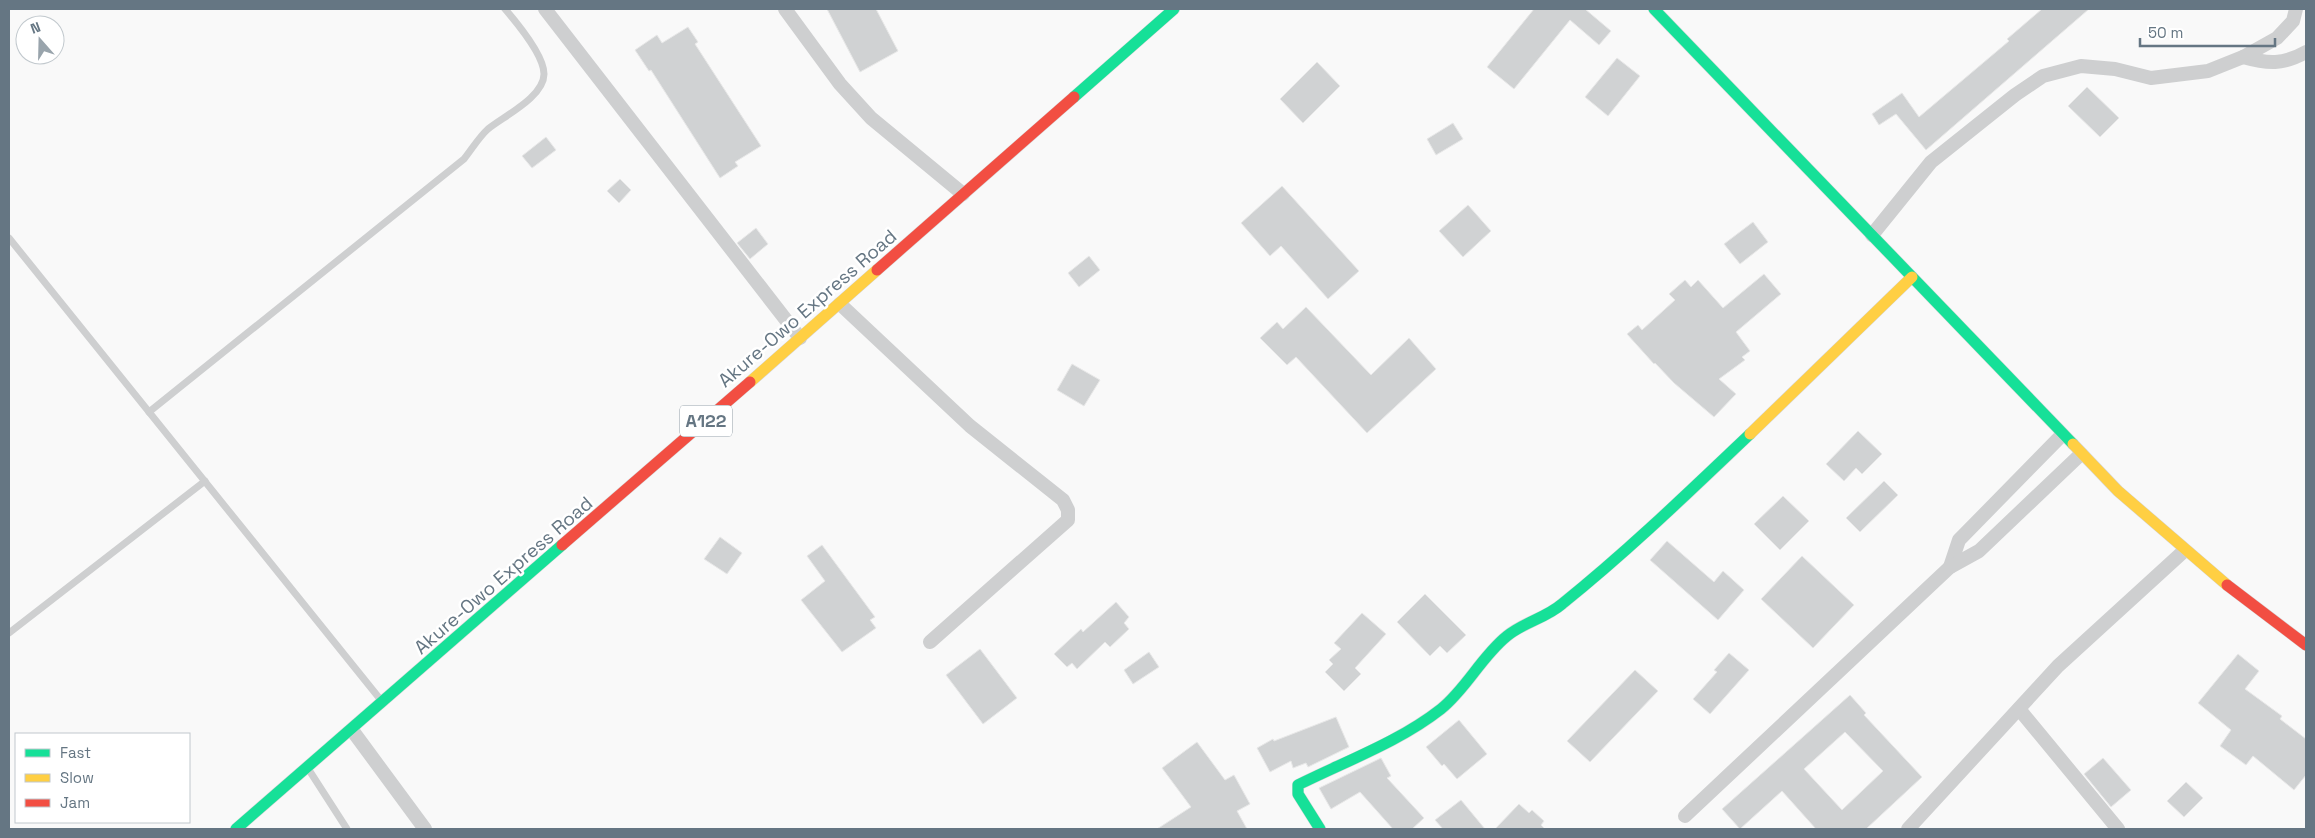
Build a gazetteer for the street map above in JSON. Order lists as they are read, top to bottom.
{
  "streets": {
    "main road": ["Akure-Owo Express Road", "A122"]
  },
  "legend": ["Fast", "Slow", "Jam"],
  "scale_bar": "50 m",
  "north": "top"
}
